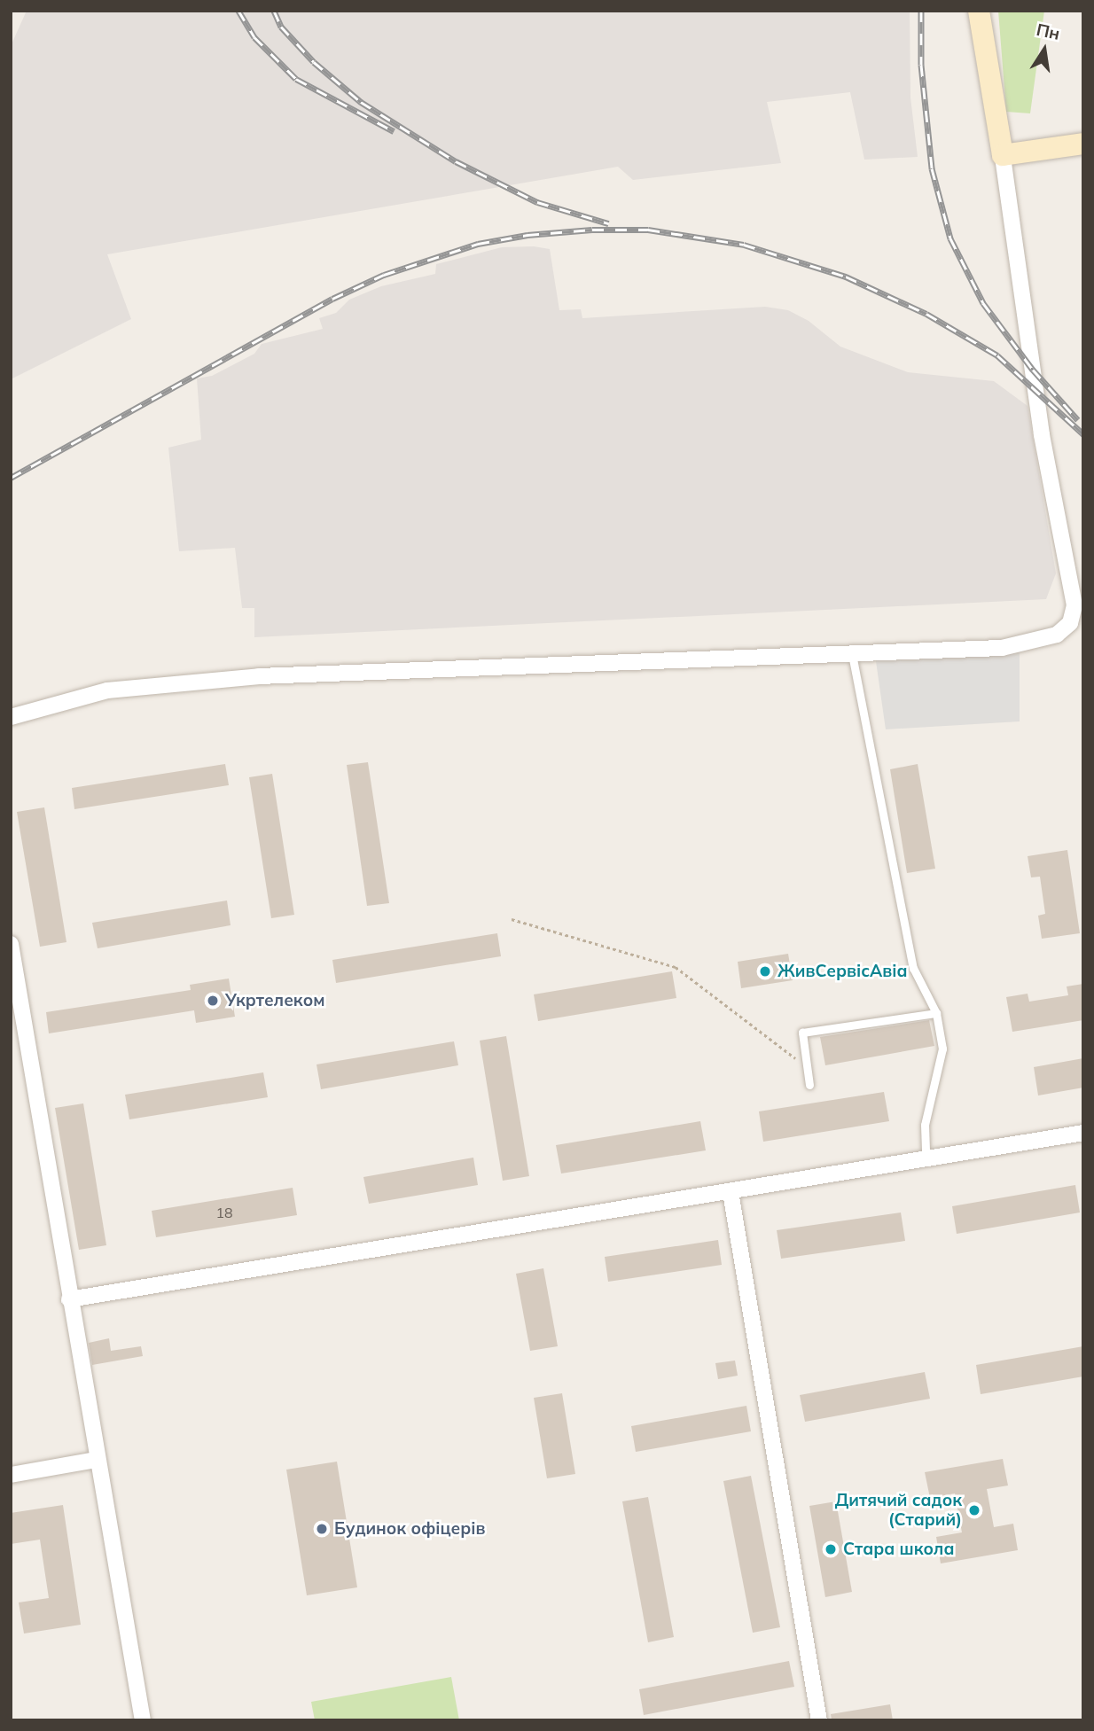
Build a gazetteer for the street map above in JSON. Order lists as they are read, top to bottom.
{
  "places": [
    "ЖивСервісАвіа",
    "Укртелеком",
    "Дитячий садок (Старий)",
    "Будинок офіцерів",
    "Стара школа"
  ],
  "house_numbers": ["18"],
  "north": "top"
}
